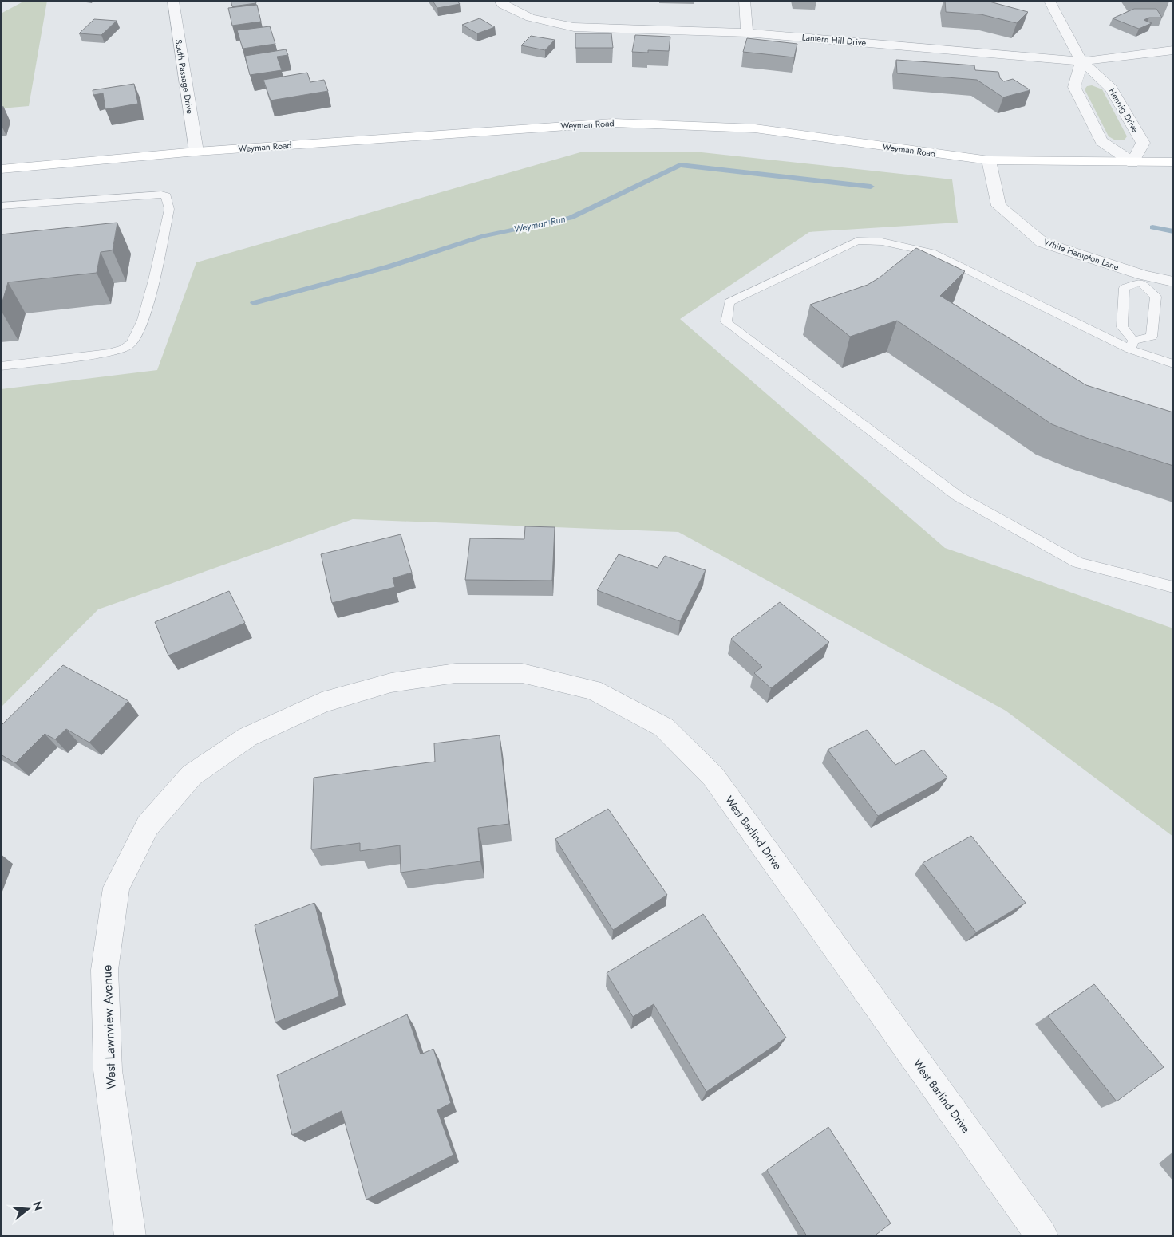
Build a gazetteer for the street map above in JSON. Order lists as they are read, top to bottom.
{
  "streets": {
    "street": [
      "Lantern Hill Drive",
      "South Passage Drive",
      "Hennig Drive",
      "Weyman Road",
      "White Hampton Lane",
      "West Barlind Drive",
      "West Lawnview Avenue"
    ]
  },
  "crossings": [
    ["Lantern Hill Drive", "Hennig Drive"],
    ["South Passage Drive", "Weyman Road"],
    ["Hennig Drive", "Weyman Road"],
    ["Weyman Road", "White Hampton Lane"],
    ["West Barlind Drive", "West Lawnview Avenue"]
  ],
  "water": ["Weyman Run"],
  "north": "right"
}
